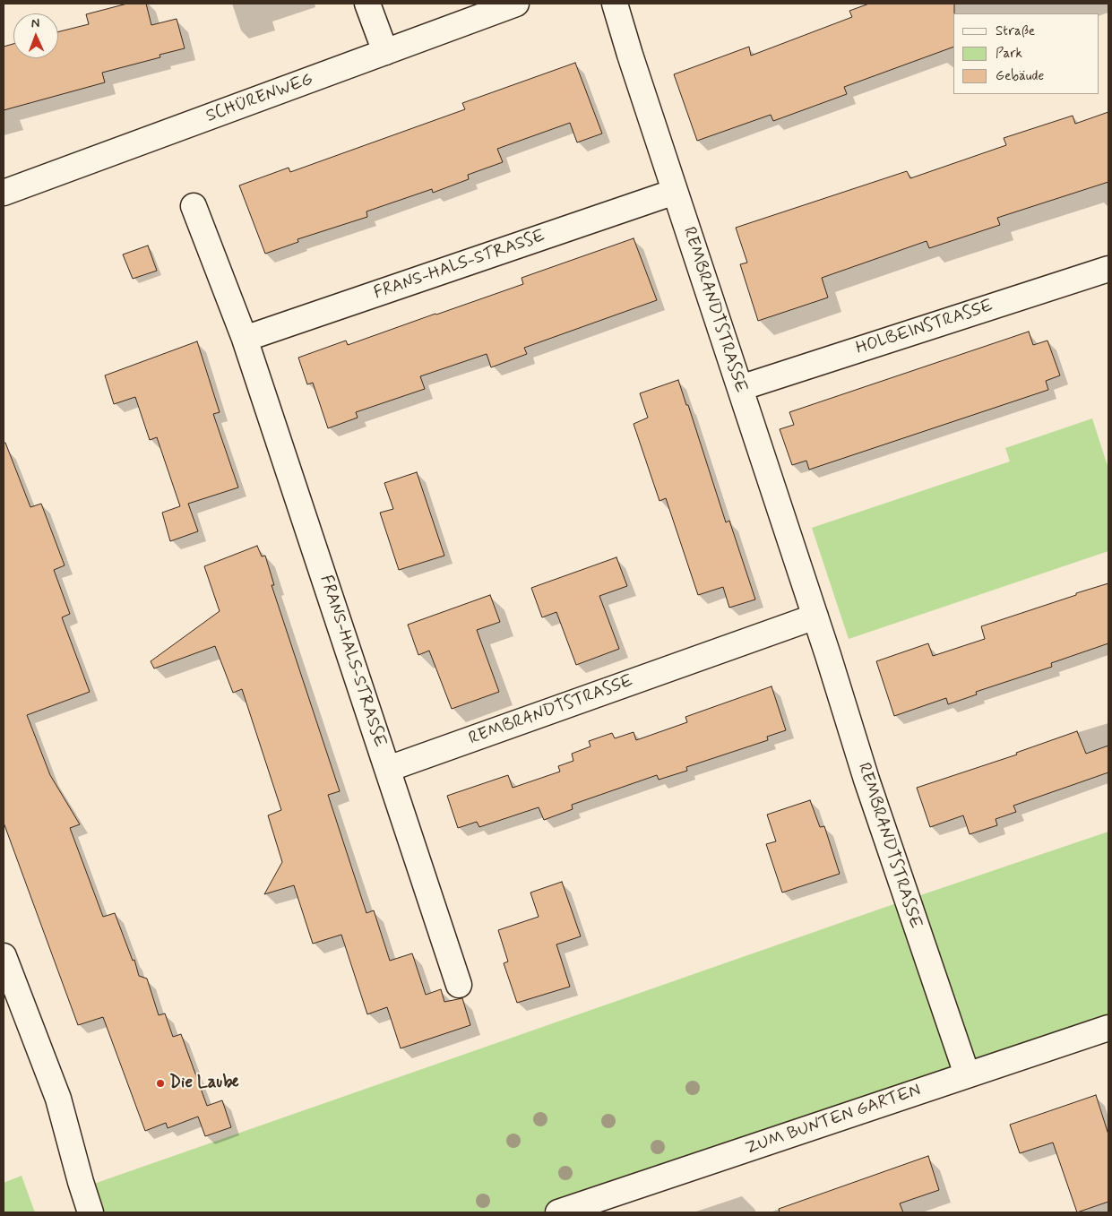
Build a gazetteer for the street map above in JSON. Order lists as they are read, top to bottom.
{
  "streets": {
    "street": [
      "SCHÜRENWEG",
      "FRANS-HALS-STRASSE",
      "REMBRANDTSTRASSE",
      "HOLBEINSTRASSE",
      "ZUM BUNTEN GARTEN"
    ]
  },
  "crossings": [
    ["FRANS-HALS-STRASSE", "REMBRANDTSTRASSE"],
    ["REMBRANDTSTRASSE", "HOLBEINSTRASSE"],
    ["REMBRANDTSTRASSE", "ZUM BUNTEN GARTEN"]
  ],
  "places": ["Die Laube"],
  "legend": ["Straße", "Park", "Gebäude"],
  "north": "top"
}
